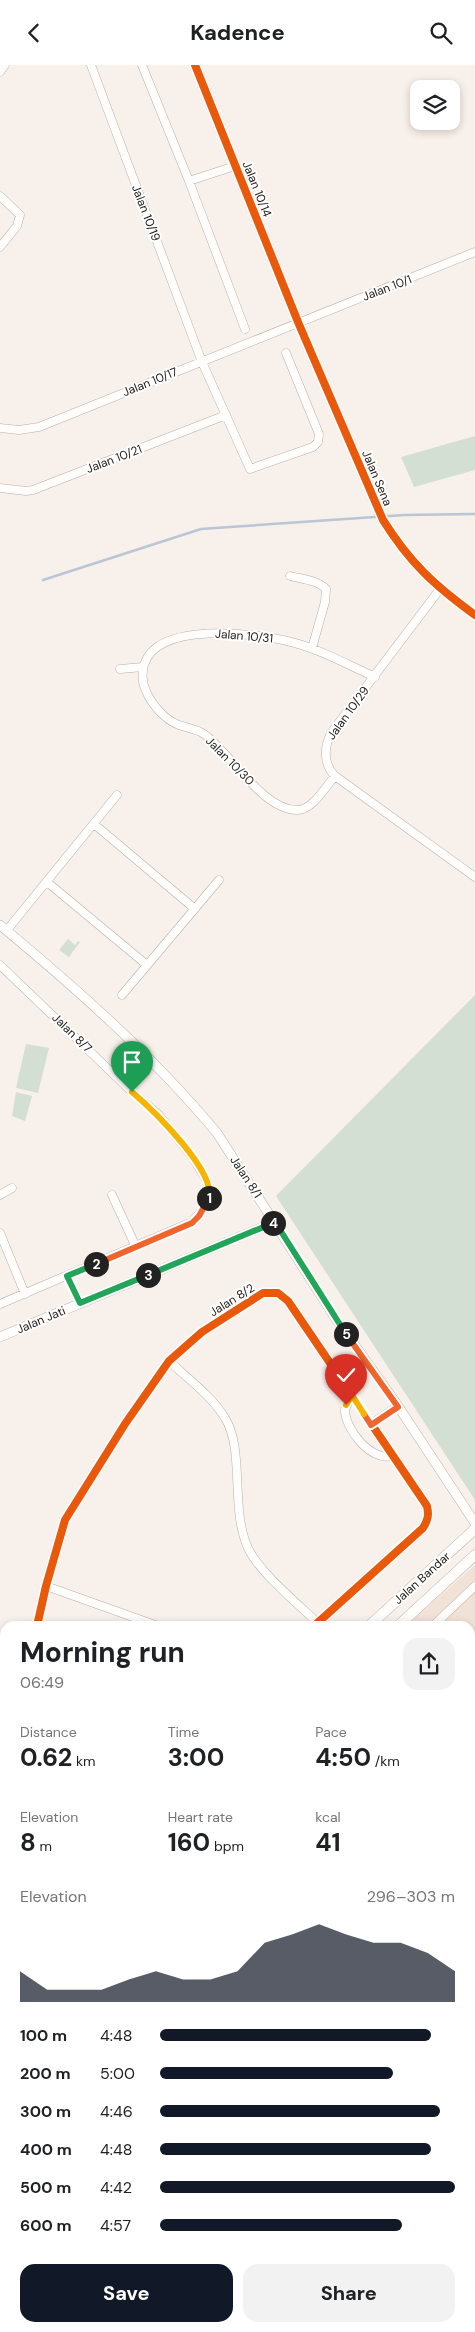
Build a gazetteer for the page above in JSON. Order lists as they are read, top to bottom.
{
  "streets": {
    "main road": ["Jalan Bandar"],
    "street": [
      "Jalan 10/14",
      "Jalan 10/19",
      "Jalan 10/1",
      "Jalan 10/17",
      "Jalan 10/21",
      "Jalan Sena",
      "Jalan 10/31",
      "Jalan 10/29",
      "Jalan 10/30",
      "Jalan 8/7",
      "Jalan 8/1",
      "Jalan 8/2",
      "Jalan Jati"
    ]
  },
  "crossings": [
    ["Jalan 10/14", "Jalan 10/1"],
    ["Jalan 10/14", "Jalan 10/17"],
    ["Jalan 10/14", "Jalan Sena"],
    ["Jalan 10/19", "Jalan 10/17"],
    ["Jalan 10/19", "Jalan 10/21"],
    ["Jalan 10/1", "Jalan 10/17"],
    ["Jalan 10/1", "Jalan Sena"],
    ["Jalan 10/17", "Jalan Sena"],
    ["Jalan Sena", "Jalan 10/29"],
    ["Jalan 10/31", "Jalan 10/29"],
    ["Jalan 10/31", "Jalan 10/30"],
    ["Jalan 10/29", "Jalan 10/30"],
    ["Jalan 8/1", "Jalan Jati"]
  ],
  "page": {
    "header": "Kadence",
    "pins": [
      "1",
      "4",
      "2",
      "3",
      "5"
    ],
    "heading": ["Morning run", "06:49"],
    "stats": [
      ["Distance", "0.62 km"],
      ["Time", "3:00"],
      ["Pace", "4:50 /km"],
      ["Elevation", "8 m"],
      ["Heart rate", "160 bpm"],
      ["kcal", "41"]
    ],
    "chart": ["Elevation", "296–303 m"],
    "list": [
      {
        "name": "100 m",
        "note": "4:48"
      },
      {
        "name": "200 m",
        "note": "5:00"
      },
      {
        "name": "300 m",
        "note": "4:46"
      },
      {
        "name": "400 m",
        "note": "4:48"
      },
      {
        "name": "500 m",
        "note": "4:42"
      },
      {
        "name": "600 m",
        "note": "4:57"
      }
    ],
    "buttons": ["Save", "Share"]
  }
}
